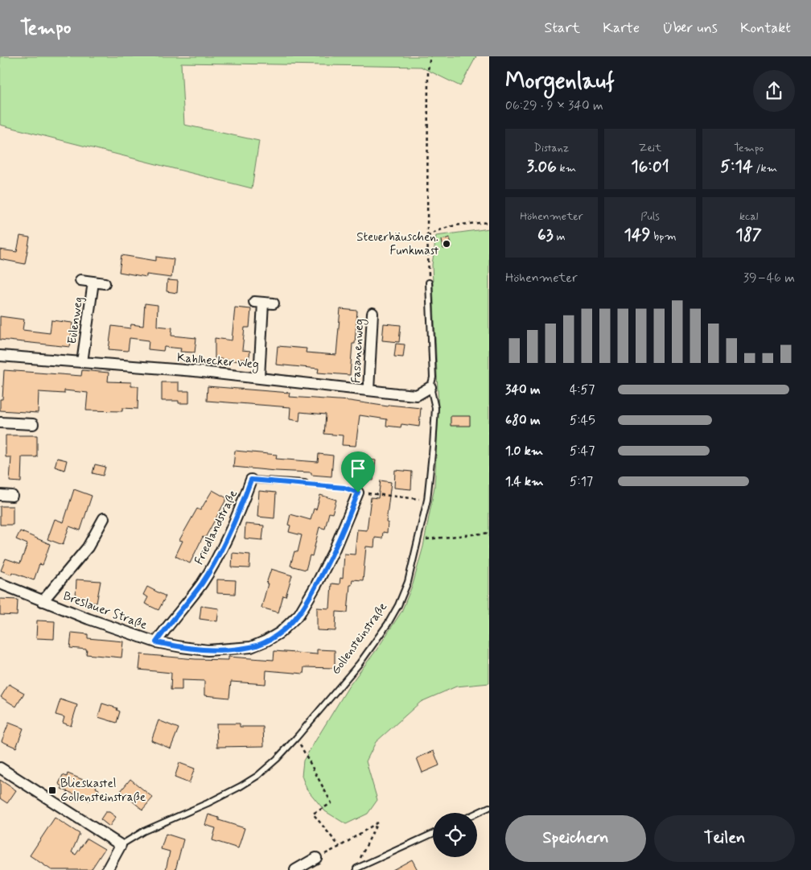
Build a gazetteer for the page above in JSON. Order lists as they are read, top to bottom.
{
  "streets": {
    "street": [
      "Eulenweg",
      "Fasanenweg",
      "Kahlhecker Weg",
      "Friedlandstraße",
      "Breslauer Straße",
      "Gollensteinstraße"
    ]
  },
  "crossings": [
    ["Eulenweg", "Kahlhecker Weg"],
    ["Fasanenweg", "Kahlhecker Weg"],
    ["Kahlhecker Weg", "Gollensteinstraße"],
    ["Friedlandstraße", "Breslauer Straße"]
  ],
  "places": {
    "other": ["Steuerhäuschen. Funkmast"],
    "transit": ["Blieskastel Gollensteinstraße"]
  },
  "page": {
    "header": "Tempo",
    "nav": [
      "Start",
      "Karte",
      "Über uns",
      "Kontakt"
    ],
    "heading": ["Morgenlauf", "06:29 · 9 × 340 m"],
    "stats": [
      ["Distanz", "3.06 km"],
      ["Zeit", "16:01"],
      ["Tempo", "5:14 /km"],
      ["Höhenmeter", "63 m"],
      ["Puls", "149 bpm"],
      ["kcal", "187"]
    ],
    "chart": ["Höhenmeter", "39–46 m"],
    "list": [
      {
        "name": "340 m",
        "note": "4:57"
      },
      {
        "name": "680 m",
        "note": "5:45"
      },
      {
        "name": "1.0 km",
        "note": "5:47"
      },
      {
        "name": "1.4 km",
        "note": "5:17"
      }
    ],
    "buttons": ["Speichern", "Teilen"]
  }
}
